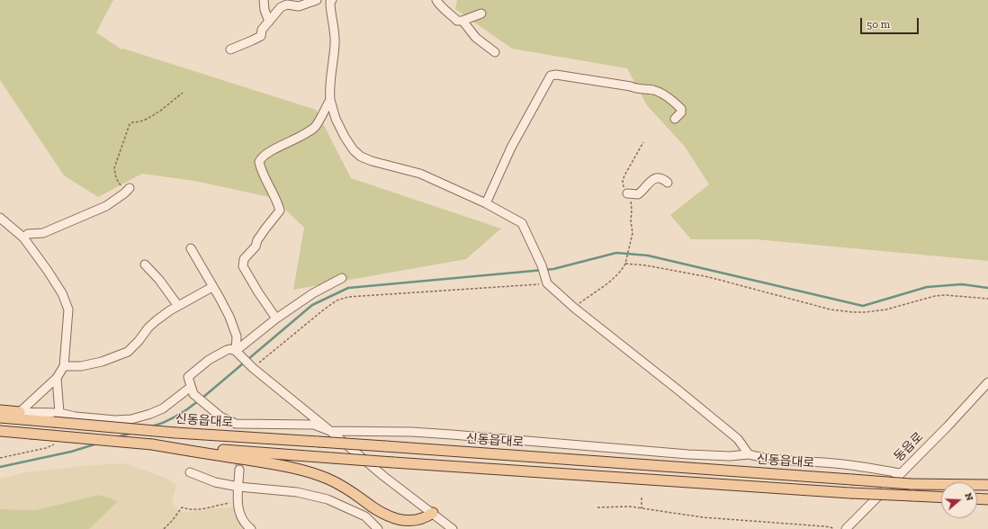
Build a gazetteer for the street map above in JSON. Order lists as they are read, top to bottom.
{
  "streets": {
    "main road": ["신동읍대로"],
    "street": ["동읍로"]
  },
  "scale_bar": "50 m",
  "north": "right"
}
